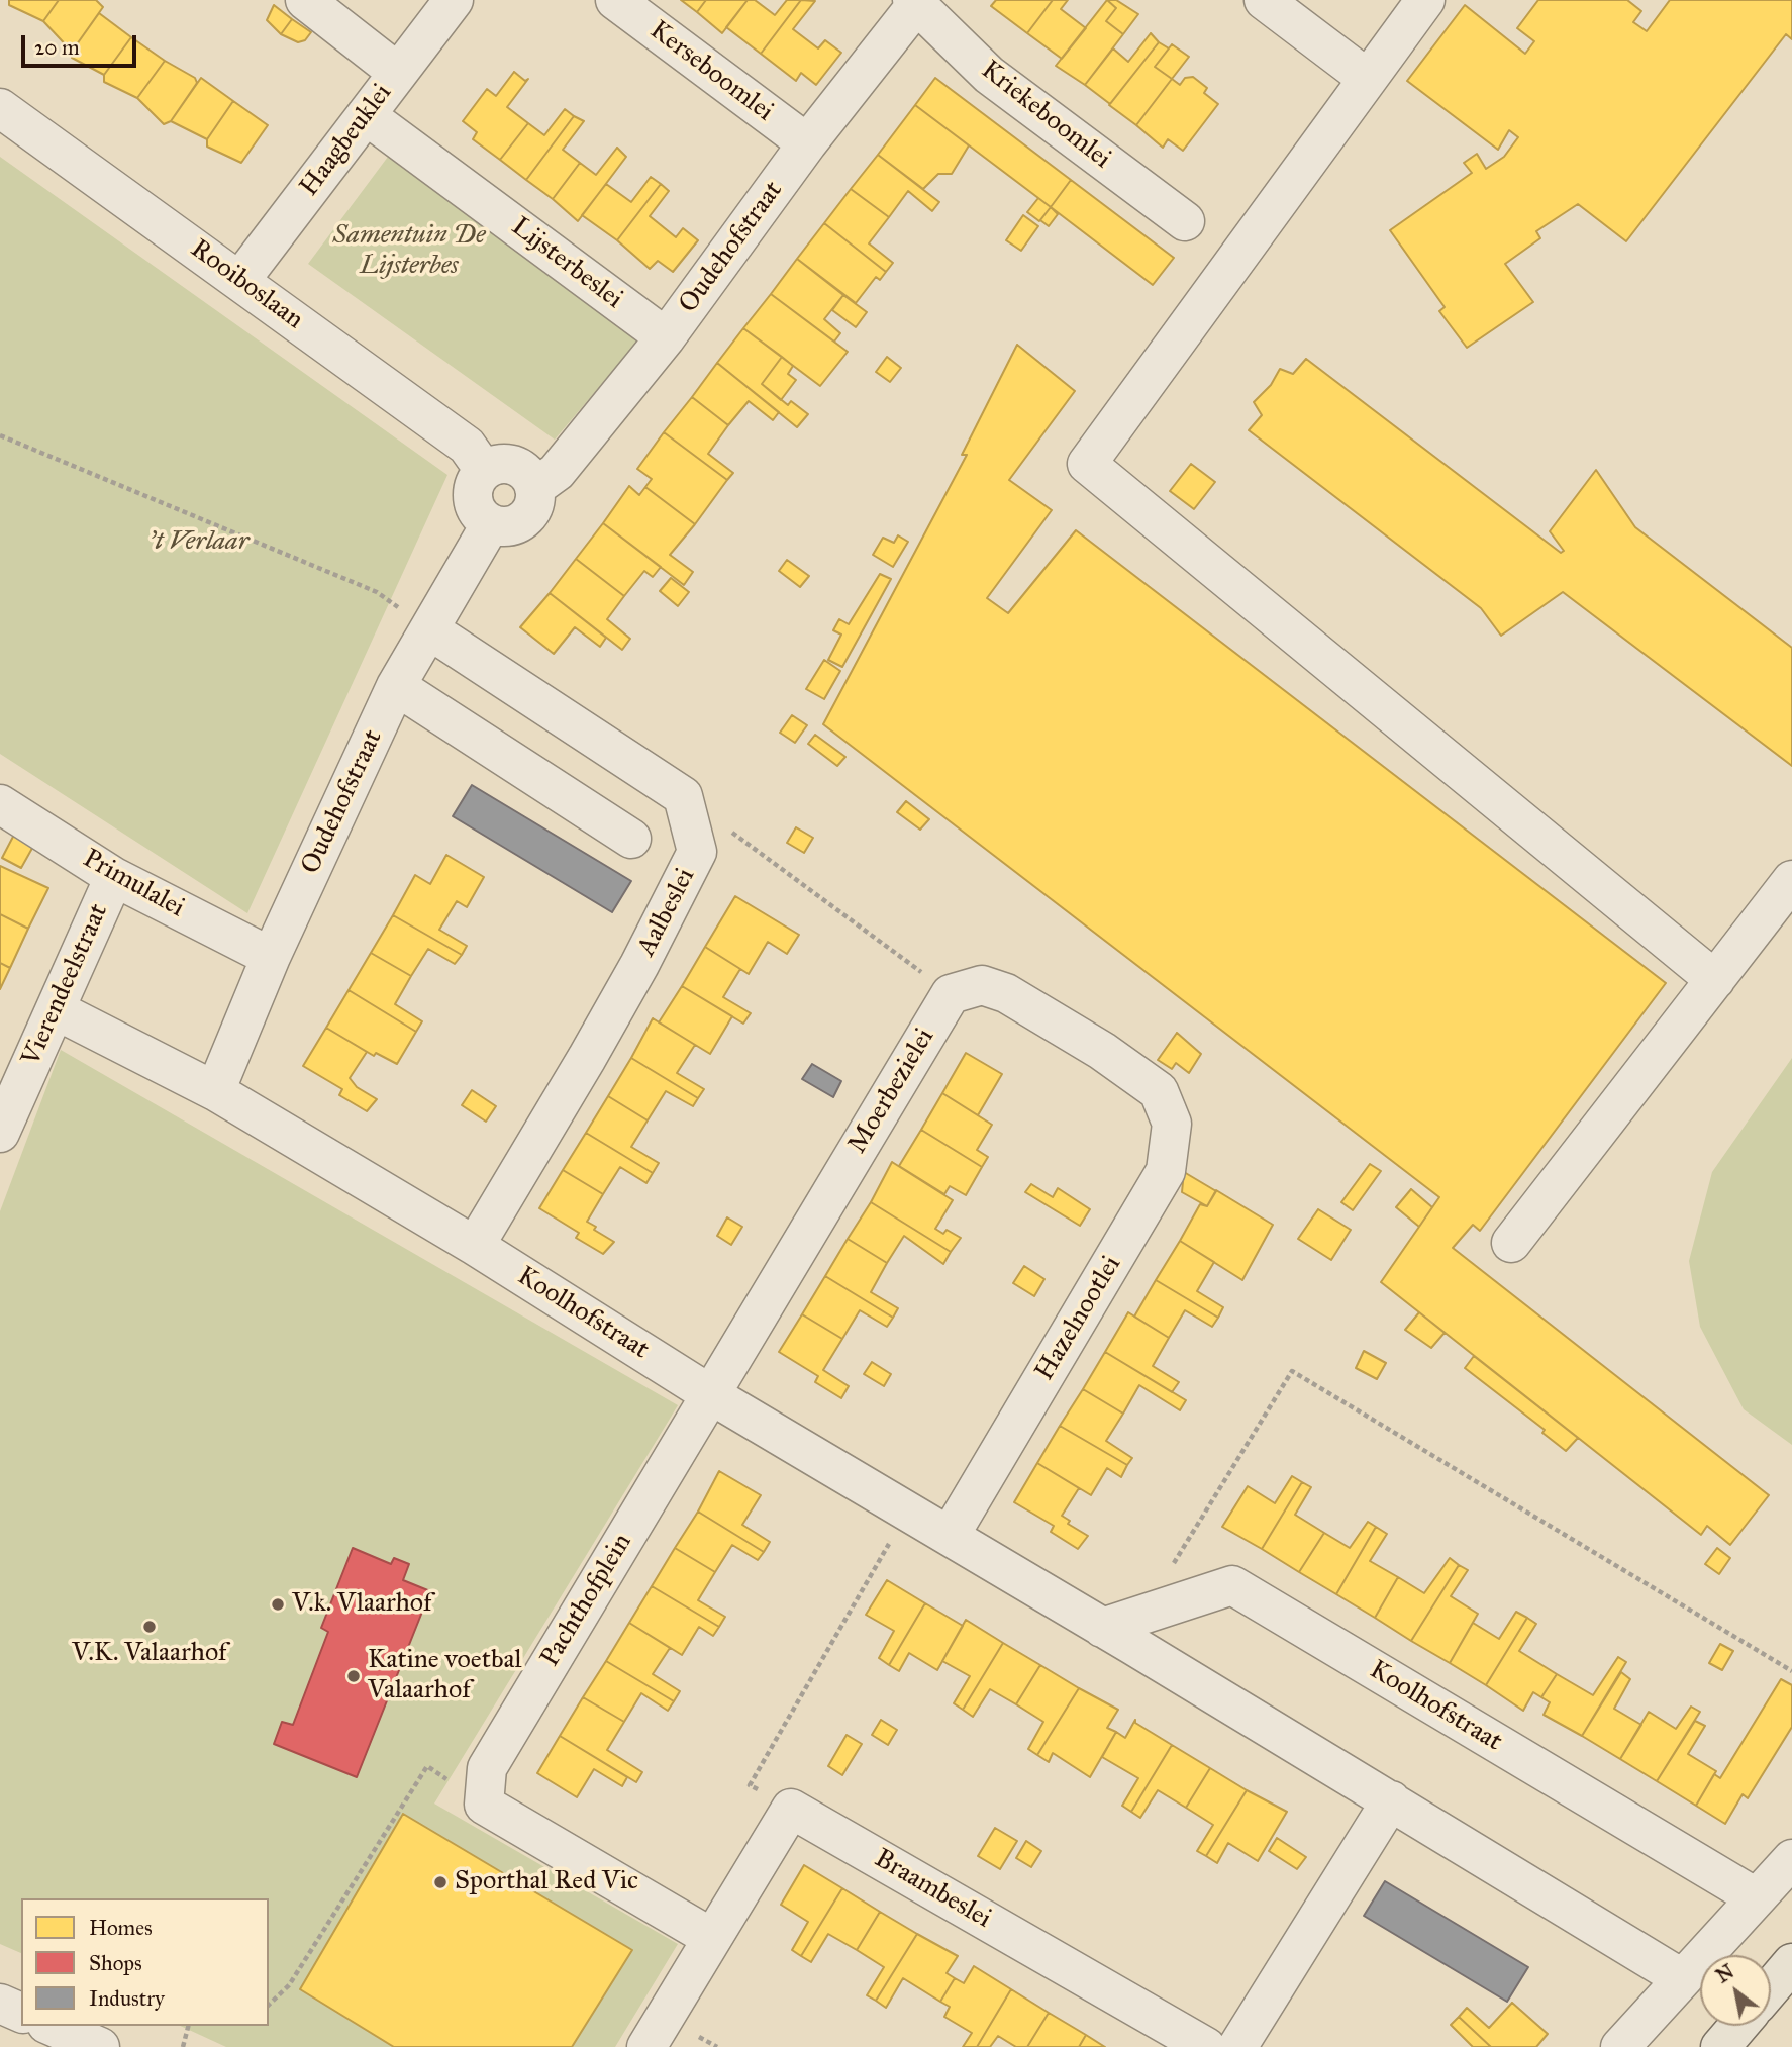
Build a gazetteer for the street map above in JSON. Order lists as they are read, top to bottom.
{
  "streets": {
    "street": [
      "Kerseboomlei",
      "Kriekeboomlei",
      "Haagbeuklei",
      "Oudehofstraat",
      "Lijsterbeslei",
      "Rooiboslaan",
      "Primulalei",
      "Aalbeslei",
      "Vierendeelstraat",
      "Moerbezielei",
      "Koolhofstraat",
      "Hazelnootlei",
      "Pachthofplein",
      "Braambeslei"
    ]
  },
  "crossings": [
    ["Kerseboomlei", "Oudehofstraat"],
    ["Kriekeboomlei", "Oudehofstraat"],
    ["Haagbeuklei", "Lijsterbeslei"],
    ["Haagbeuklei", "Rooiboslaan"],
    ["Oudehofstraat", "Lijsterbeslei"],
    ["Oudehofstraat", "Rooiboslaan"],
    ["Oudehofstraat", "Primulalei"],
    ["Oudehofstraat", "Koolhofstraat"],
    ["Primulalei", "Vierendeelstraat"],
    ["Aalbeslei", "Koolhofstraat"],
    ["Vierendeelstraat", "Koolhofstraat"],
    ["Moerbezielei", "Koolhofstraat"],
    ["Moerbezielei", "Hazelnootlei"],
    ["Moerbezielei", "Pachthofplein"],
    ["Koolhofstraat", "Hazelnootlei"],
    ["Koolhofstraat", "Pachthofplein"]
  ],
  "parks": ["Samentuin De Lijsterbes", "'t Verlaar"],
  "places": [
    "V.k. Vlaarhof",
    "V.K. Valaarhof",
    "Katine voetbal Valaarhof",
    "Sporthal Red Vic"
  ],
  "legend": ["Homes", "Shops", "Industry"],
  "scale_bar": "20 m",
  "north": "top left"
}
